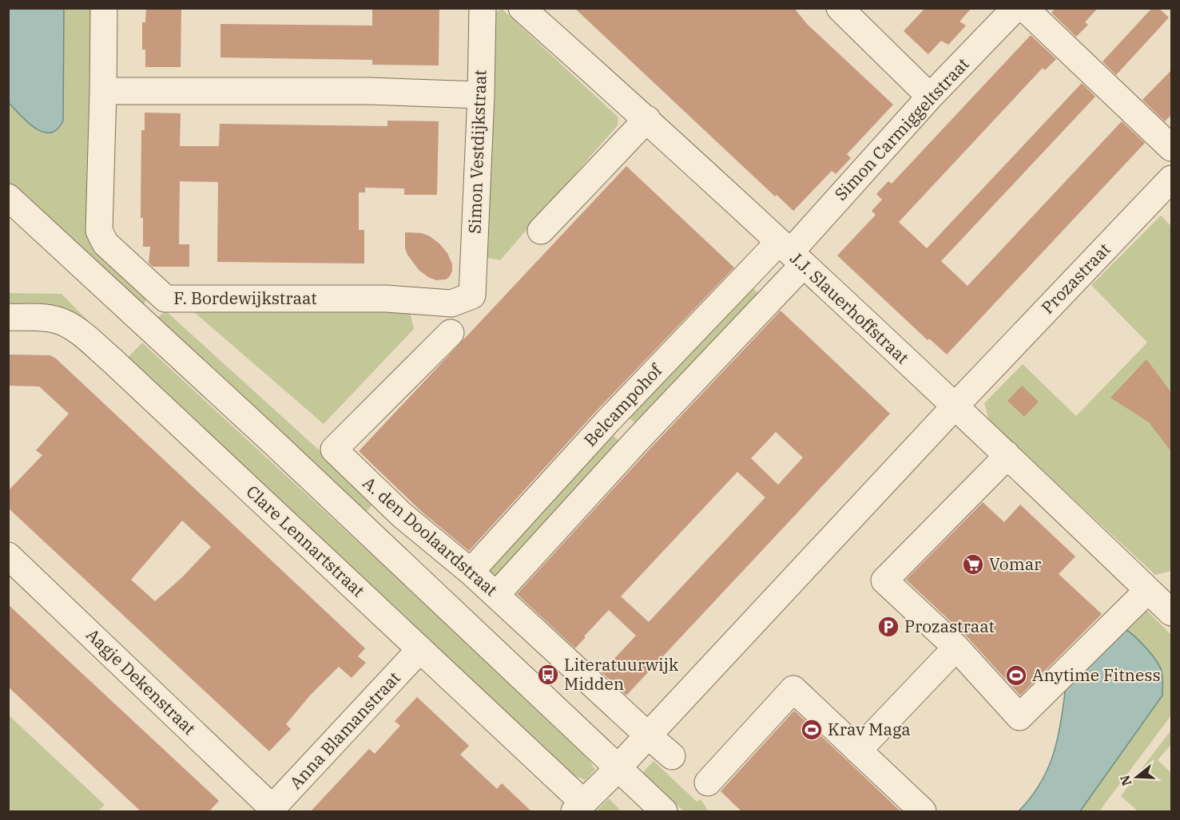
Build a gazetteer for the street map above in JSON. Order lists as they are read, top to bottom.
{
  "streets": {
    "street": [
      "Simon Carmiggeltstraat",
      "Simon Vestdijkstraat",
      "Prozastraat",
      "F. Bordewijkstraat",
      "J.J. Slauerhoffstraat",
      "Belcampohof",
      "A. den Doolaardstraat",
      "Clare Lennartstraat",
      "Aagje Dekenstraat",
      "Anna Blamanstraat"
    ]
  },
  "crossings": [
    ["Simon Carmiggeltstraat", "J.J. Slauerhoffstraat"],
    ["Simon Carmiggeltstraat", "Belcampohof"],
    ["Simon Vestdijkstraat", "F. Bordewijkstraat"],
    ["Prozastraat", "J.J. Slauerhoffstraat"],
    ["Prozastraat", "A. den Doolaardstraat"],
    ["J.J. Slauerhoffstraat", "Belcampohof"],
    ["Belcampohof", "A. den Doolaardstraat"],
    ["Clare Lennartstraat", "Anna Blamanstraat"],
    ["Aagje Dekenstraat", "Anna Blamanstraat"]
  ],
  "places": {
    "supermarket": ["Vomar"],
    "parking": ["Prozastraat"],
    "bus stop": ["Literatuurwijk Midden"],
    "sports": ["Anytime Fitness", "Krav Maga"]
  },
  "north": "left"
}
